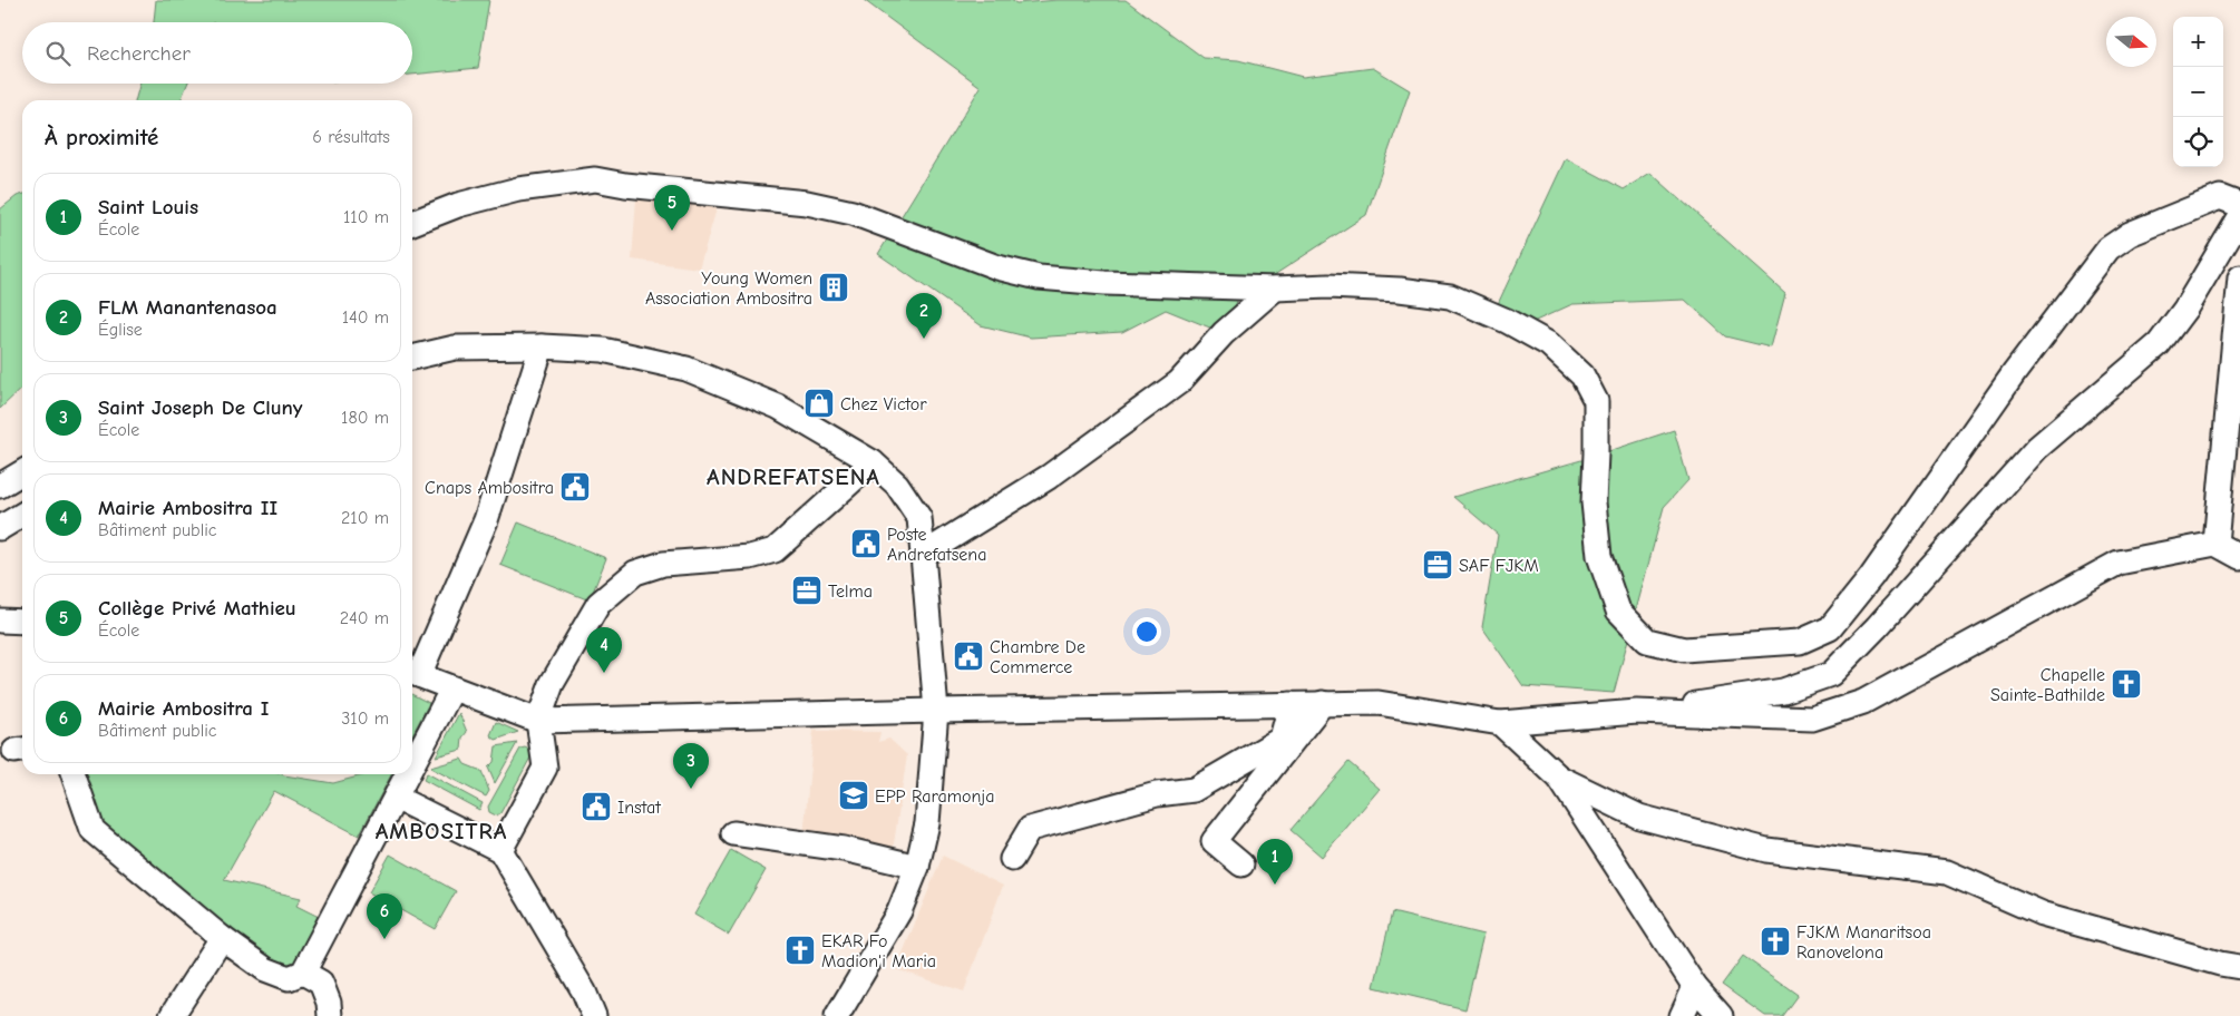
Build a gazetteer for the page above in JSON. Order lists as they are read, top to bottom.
{
  "districts": ["ANDREFATSENA", "AMBOSITRA"],
  "places": {
    "building": ["Young Women Association Ambositra"],
    "shop": ["Chez Victor"],
    "public building": [
      "Cnaps Ambositra",
      "Poste Andrefatsena",
      "Chambre De Commerce",
      "Instat"
    ],
    "office": ["SAF FJKM", "Telma"],
    "church": ["Chapelle Sainte-Bathilde", "FJKM Manaritsoa Ranovelona", "EKAR Fo Madion'i Maria"],
    "school or university": ["EPP Raramonja"]
  },
  "north": "right",
  "page": {
    "map_buttons": ["+", "−"],
    "search": "Rechercher",
    "heading": ["À proximité", "6 résultats"],
    "list": [
      {
        "mark": "1",
        "name": "Saint Louis",
        "note": "École",
        "value": "110 m"
      },
      {
        "mark": "2",
        "name": "FLM Manantenasoa",
        "note": "Église",
        "value": "140 m"
      },
      {
        "mark": "3",
        "name": "Saint Joseph De Cluny",
        "note": "École",
        "value": "180 m"
      },
      {
        "mark": "4",
        "name": "Mairie Ambositra II",
        "note": "Bâtiment public",
        "value": "210 m"
      },
      {
        "mark": "5",
        "name": "Collège Privé Mathieu",
        "note": "École",
        "value": "240 m"
      },
      {
        "mark": "6",
        "name": "Mairie Ambositra I",
        "note": "Bâtiment public",
        "value": "310 m"
      }
    ],
    "pins": [
      "5",
      "2",
      "4",
      "3",
      "1",
      "6"
    ]
  }
}
